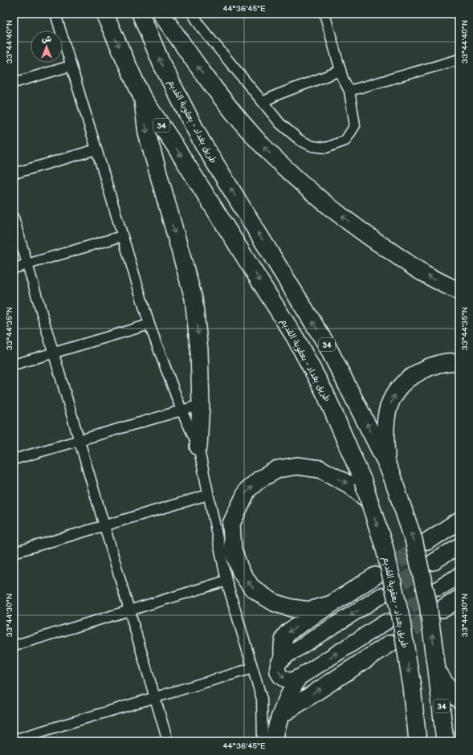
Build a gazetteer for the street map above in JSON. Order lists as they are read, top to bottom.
{
  "streets": {
    "highway": ["طريق بغداد - بعقوبة القديم", "34"]
  },
  "north": "top",
  "coordinates": [
    "44°36'45\"E",
    "33°44'40\"N",
    "33°44'35\"N",
    "33°44'30\"N"
  ]
}
